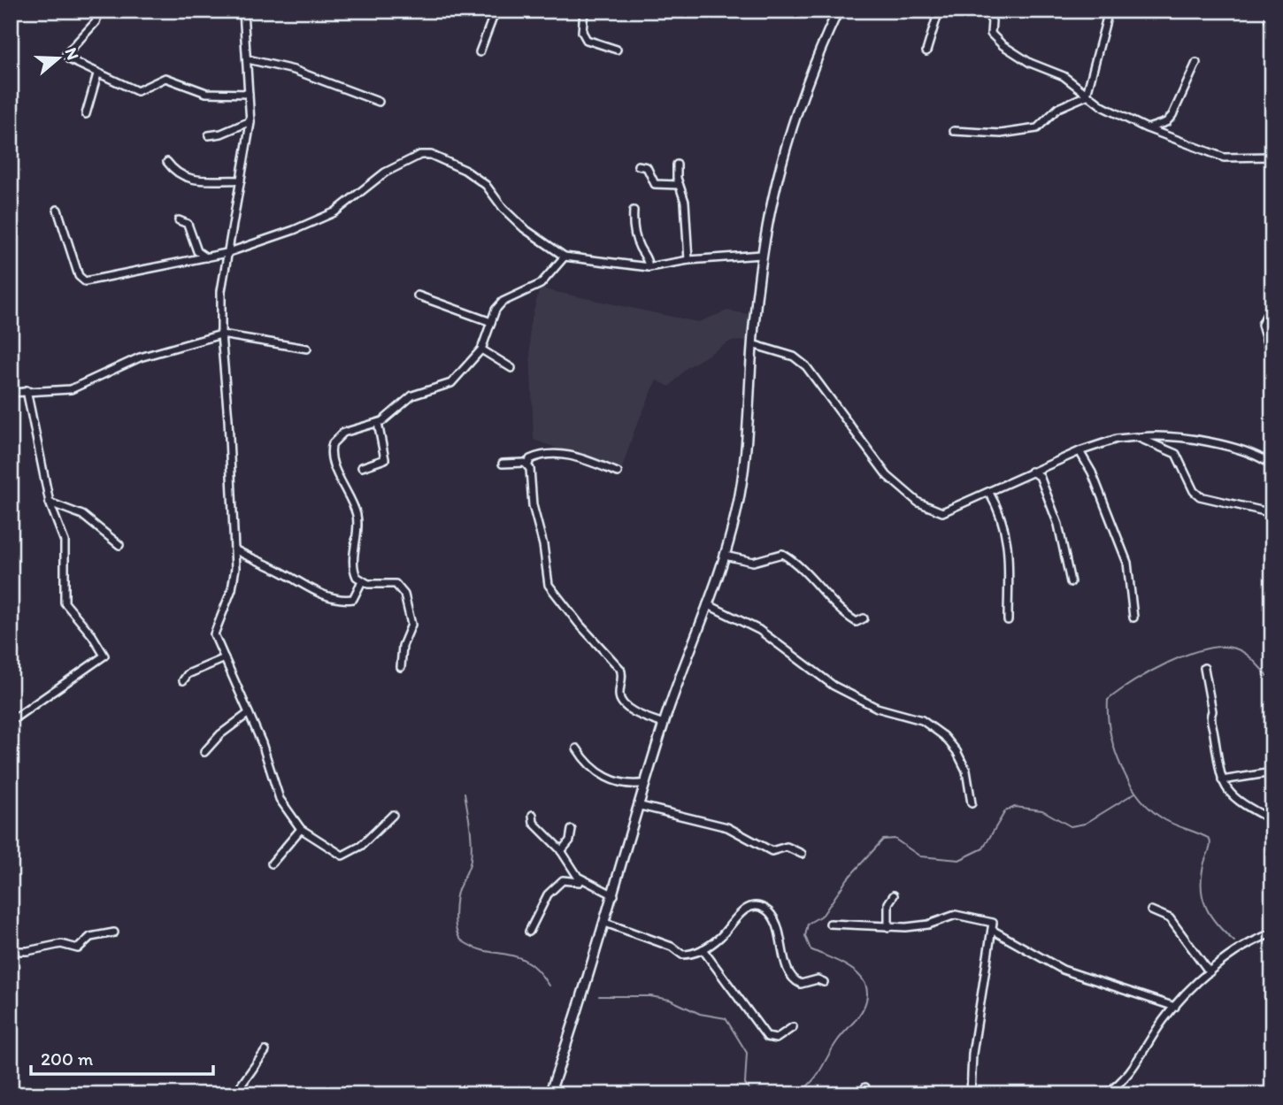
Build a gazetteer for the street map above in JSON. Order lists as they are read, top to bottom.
{
  "scale_bar": "200 m",
  "north": "right"
}
